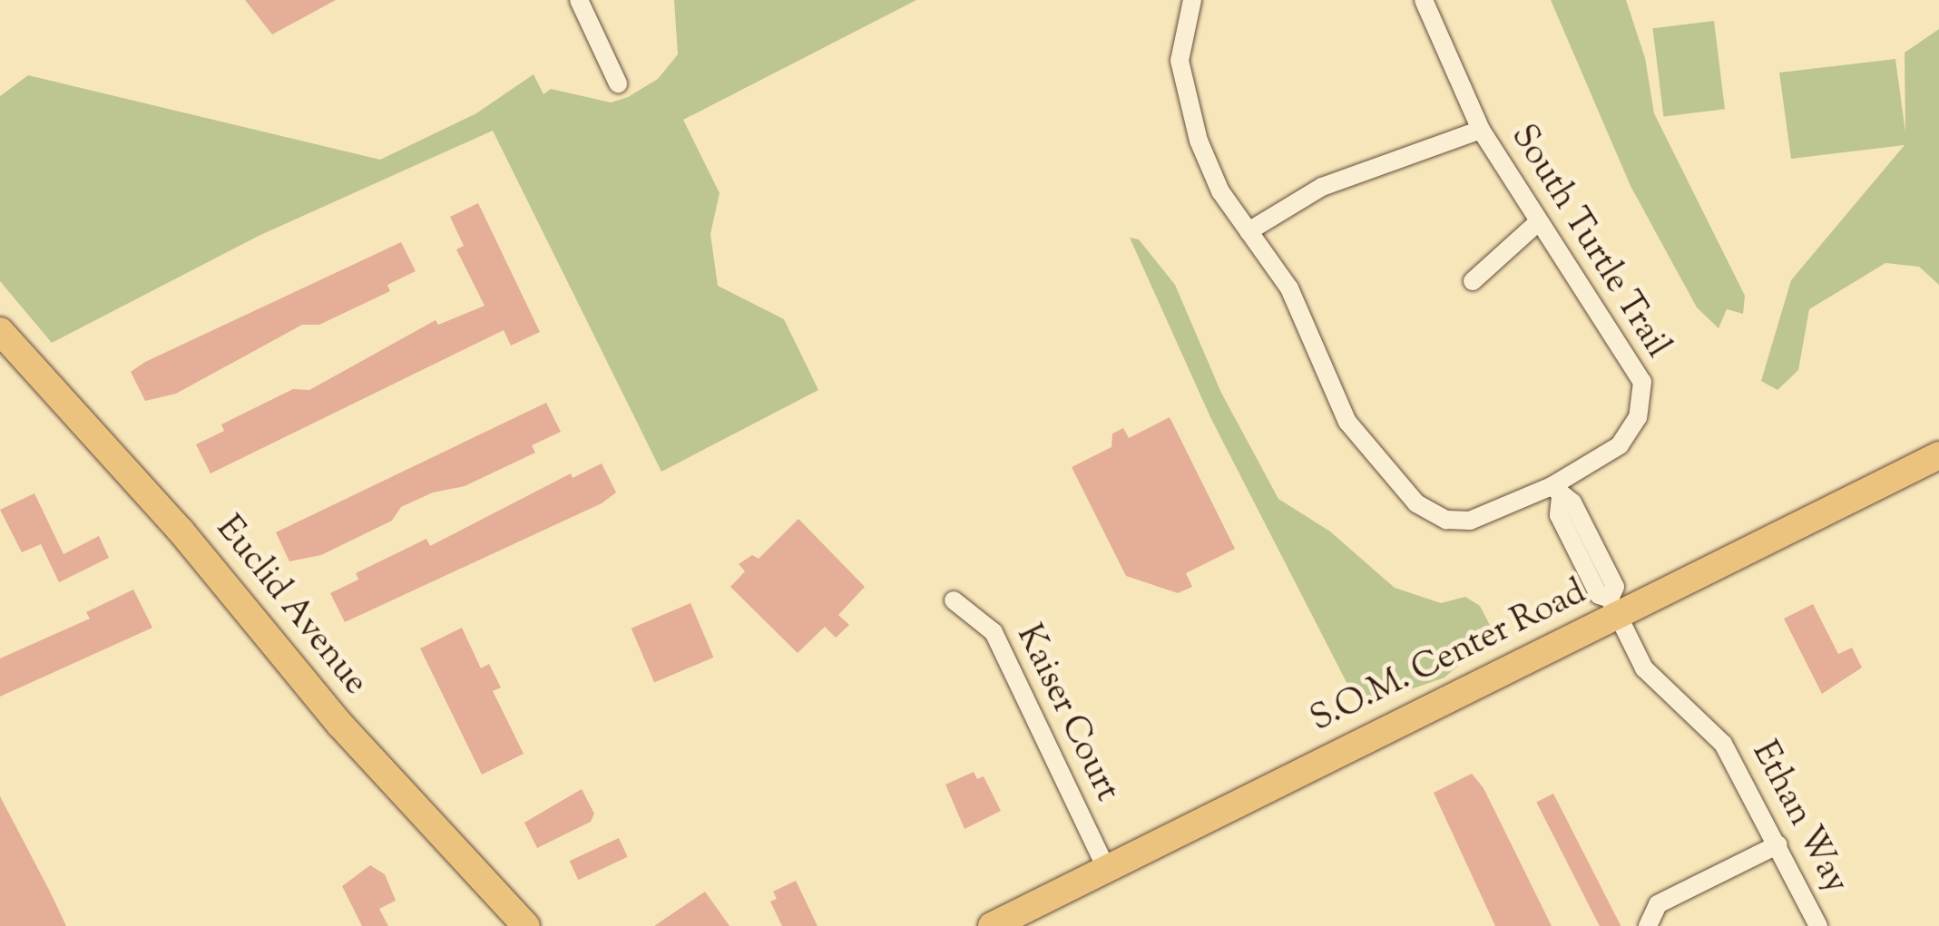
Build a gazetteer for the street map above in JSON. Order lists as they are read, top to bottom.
{
  "streets": {
    "main road": ["Euclid Avenue", "S.O.M. Center Road"],
    "street": ["South Turtle Trail", "Kaiser Court", "Ethan Way"]
  },
  "crossings": [
    ["South Turtle Trail", "Ethan Way"],
    ["S.O.M. Center Road", "Kaiser Court"],
    ["S.O.M. Center Road", "Ethan Way"]
  ]
}
